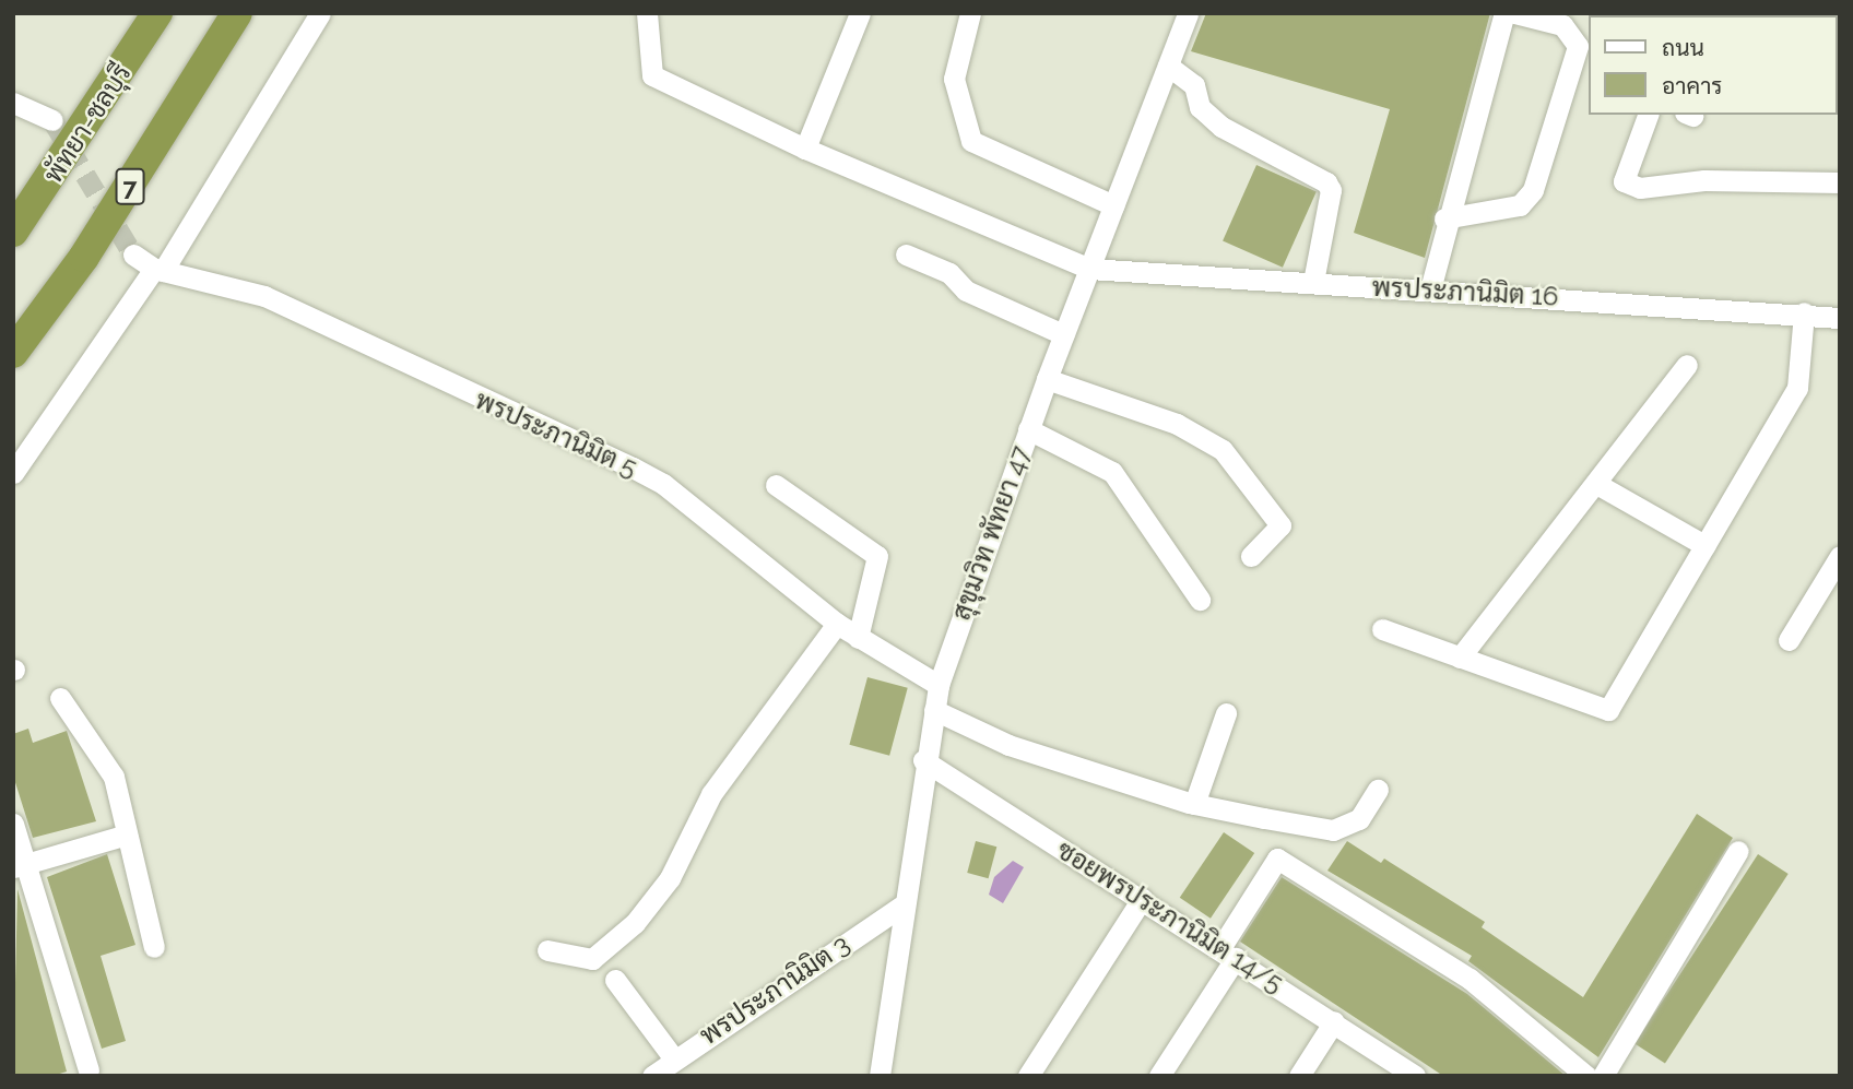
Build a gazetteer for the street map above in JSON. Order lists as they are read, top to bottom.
{
  "streets": {
    "highway": ["พัทยา-ชลบุรี", "7"],
    "street": [
      "พรประภานิมิต 16",
      "พรประภานิมิต 5",
      "สุขุมวิท พัทยา 47",
      "ซอยพรประภานิมิต 14/5",
      "พรประภานิมิต 3"
    ]
  },
  "crossings": [
    ["พรประภานิมิต 16", "สุขุมวิท พัทยา 47"],
    ["พรประภานิมิต 5", "สุขุมวิท พัทยา 47"],
    ["สุขุมวิท พัทยา 47", "ซอยพรประภานิมิต 14/5"],
    ["สุขุมวิท พัทยา 47", "พรประภานิมิต 3"]
  ],
  "legend": ["ถนน", "อาคาร"]
}
